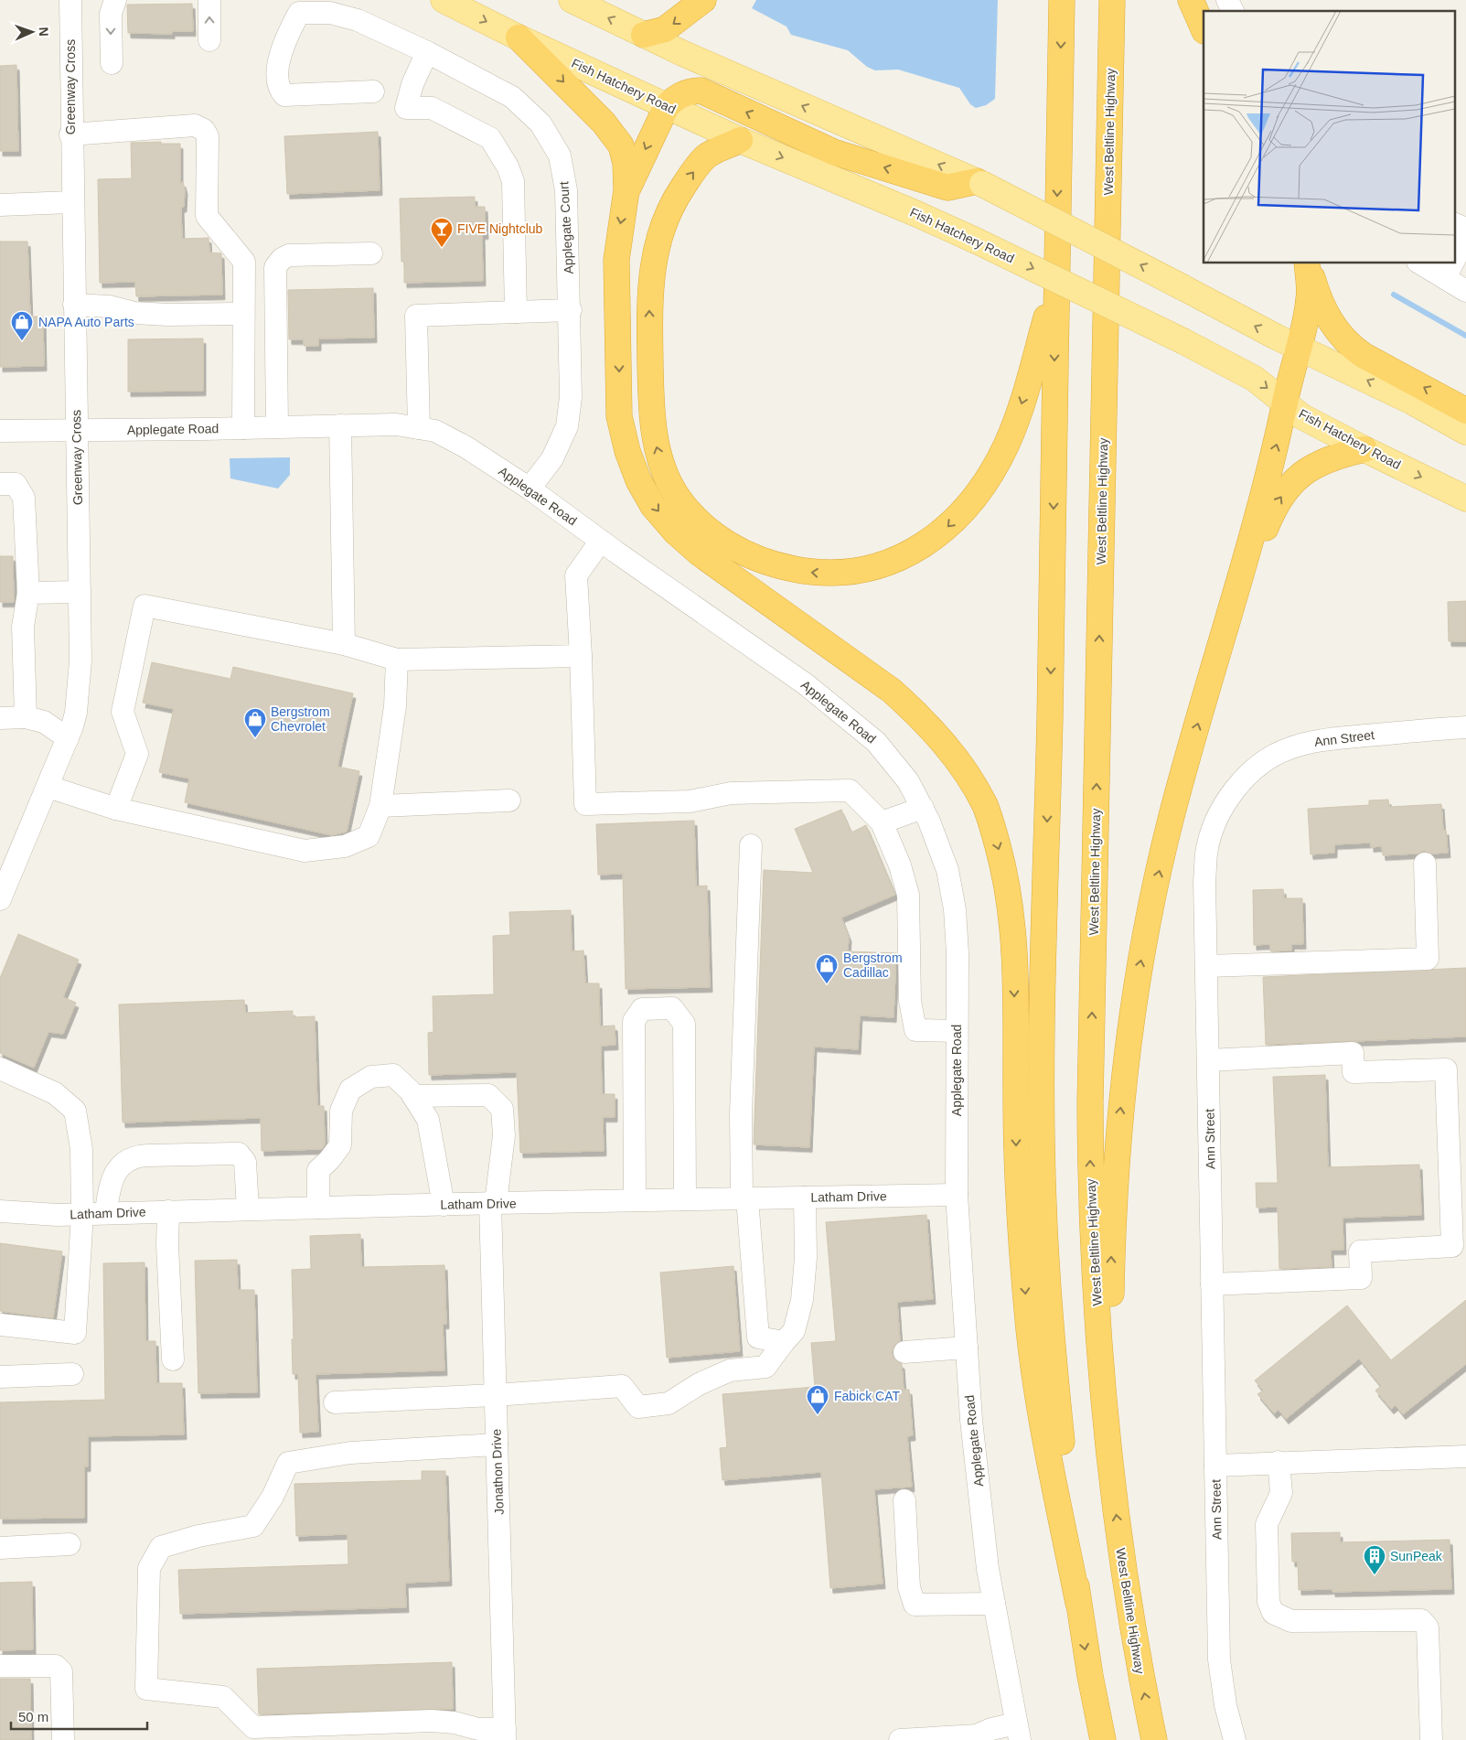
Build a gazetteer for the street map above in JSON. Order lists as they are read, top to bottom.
{
  "streets": {
    "highway": ["West Beltline Highway"],
    "main road": ["Fish Hatchery Road"],
    "street": [
      "Greenway Cross",
      "Applegate Court",
      "Applegate Road",
      "Ann Street",
      "Latham Drive",
      "Jonathon Drive"
    ]
  },
  "crossings": [
    ["Greenway Cross", "Applegate Road"],
    ["Applegate Court", "Applegate Road"],
    ["Applegate Road", "Latham Drive"],
    ["Latham Drive", "Jonathon Drive"]
  ],
  "places": {
    "bar": ["FIVE Nightclub"],
    "shop": [
      "NAPA Auto Parts",
      "Bergstrom Chevrolet",
      "Bergstrom Cadillac",
      "Fabick CAT"
    ],
    "building": ["SunPeak"]
  },
  "scale_bar": "50 m",
  "north": "right"
}
